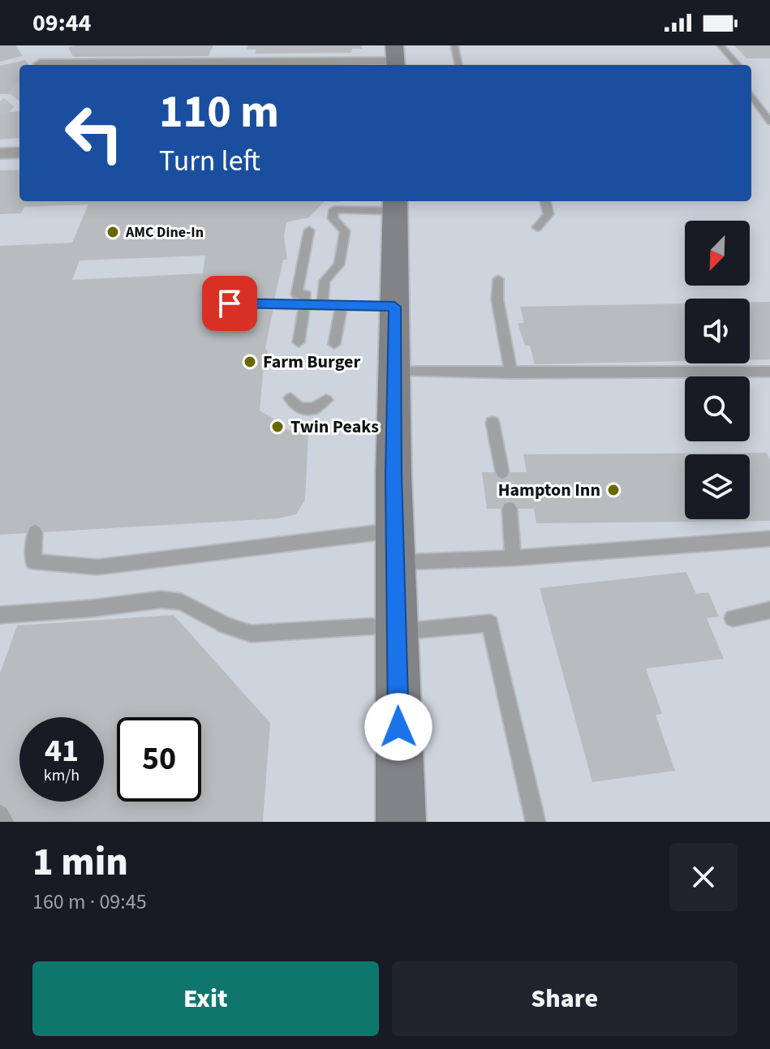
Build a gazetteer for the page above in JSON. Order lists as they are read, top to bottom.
{
  "places": [
    "AMC Dine-In",
    "Farm Burger",
    "Twin Peaks",
    "Hampton Inn"
  ],
  "north": "bottom left",
  "page": {
    "status": "09:44",
    "turn": ["110 m", "Turn left"],
    "speed": "41 km/h",
    "limit": "50",
    "heading": ["1 min", "160 m · 09:45"],
    "buttons": ["Exit", "Share"]
  }
}
